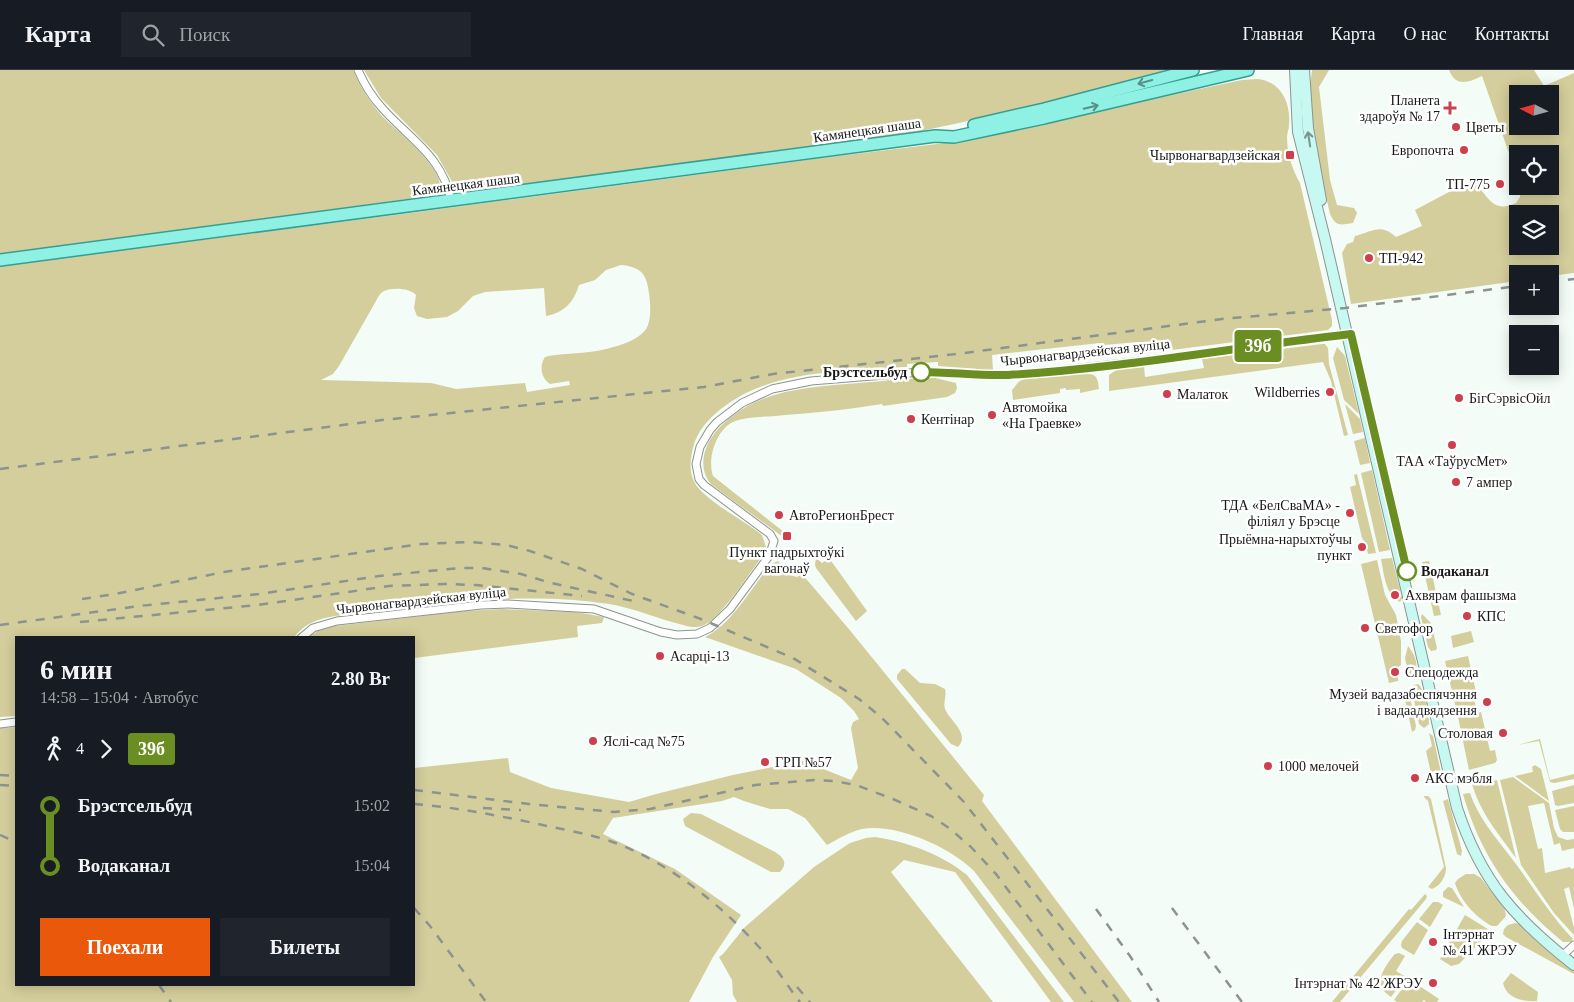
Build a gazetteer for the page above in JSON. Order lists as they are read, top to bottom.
{
  "streets": {
    "main road": ["Камянецкая шаша"],
    "street": ["Чырвонагвардзейская вуліца"]
  },
  "places": {
    "health": ["Планета здароўя № 17"],
    "other": [
      "Цветы",
      "Европочта",
      "ТП-775",
      "ТП-942",
      "Брэстсельбуд",
      "Wildberries",
      "Малаток",
      "БігСэрвісОйл",
      "Автомойка «На Граевке»",
      "Кентінар",
      "ТАА «ТаўрусМет»",
      "7 ампер",
      "ТДА «БелСваМА» - філіял у Брэсце",
      "АвтоРегионБрест",
      "Прыёмна-нарыхтоўчы пункт",
      "Водаканал",
      "Ахвярам фашызма",
      "КПС",
      "Светофор",
      "Асарці-13",
      "Спецодежда",
      "Музей вадазабеспячэння і вадаадвядзення",
      "Столовая",
      "Яслі-сад №75",
      "ГРП №57",
      "1000 мелочей",
      "АКС мэбля",
      "Інтэрнат № 41 ЖРЭУ",
      "Інтэрнат № 42 ЖРЭУ"
    ],
    "transit": ["Чырвонагвардзейская", "Пункт падрыхтоўкі вагонаў"]
  },
  "lines": ["bus line 39б"],
  "north": "left",
  "page": {
    "header": "Карта",
    "search": "Поиск",
    "nav": [
      "Главная",
      "Карта",
      "О нас",
      "Контакты"
    ],
    "on_map": "39б",
    "map_buttons": ["+", "−"],
    "heading": ["6 мин", "14:58 – 15:04 · Автобус", "2.80 Br"],
    "legs": ["4", "39б"],
    "list": [
      {
        "name": "Брэстсельбуд",
        "value": "15:02"
      },
      {
        "name": "Водаканал",
        "value": "15:04"
      }
    ],
    "buttons": ["Поехали", "Билеты"]
  }
}
